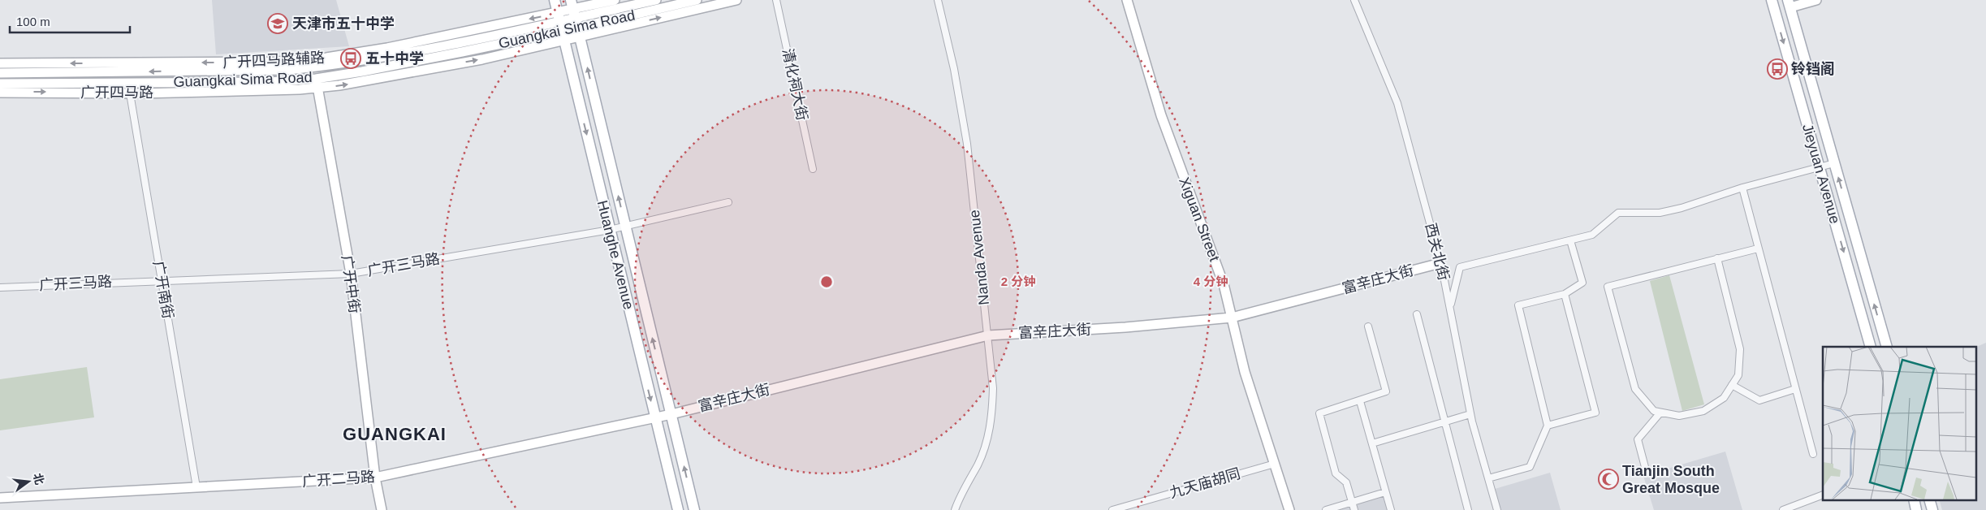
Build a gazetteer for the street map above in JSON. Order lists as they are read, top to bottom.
{
  "streets": {
    "main road": ["Jieyuan Avenue", "Huanghe Avenue"],
    "street": [
      "Guangkai Sima Road",
      "广开四马路辅路",
      "清化祠大街",
      "广开四马路",
      "Xiguan Street",
      "西关北街",
      "Nanda Avenue",
      "广开三马路",
      "富辛庄大街",
      "广开中街",
      "广开南街",
      "广开二马路",
      "九天庙胡同"
    ]
  },
  "crossings": [
    ["Guangkai Sima Road", "广开四马路辅路"],
    ["Guangkai Sima Road", "广开四马路"],
    ["Guangkai Sima Road", "Huanghe Avenue"],
    ["Guangkai Sima Road", "广开中街"],
    ["广开四马路辅路", "广开中街"],
    ["广开四马路", "广开中街"],
    ["广开四马路", "广开南街"],
    ["Xiguan Street", "富辛庄大街"],
    ["Xiguan Street", "九天庙胡同"],
    ["西关北街", "富辛庄大街"],
    ["Huanghe Avenue", "广开三马路"],
    ["Huanghe Avenue", "富辛庄大街"],
    ["Huanghe Avenue", "广开二马路"],
    ["Nanda Avenue", "富辛庄大街"],
    ["广开三马路", "广开中街"],
    ["广开三马路", "广开南街"],
    ["富辛庄大街", "广开二马路"],
    ["广开中街", "广开二马路"],
    ["广开南街", "广开二马路"]
  ],
  "one_way": ["广开四马路辅路", "广开四马路"],
  "districts": ["GUANGKAI"],
  "places": {
    "school or university": ["天津市五十中学"],
    "bus stop": ["五十中学", "铃铛阁"],
    "mosque": ["Tianjin South Great Mosque"]
  },
  "scale_bar": "100 m",
  "north": "right",
  "rings": ["2 分钟", "4 分钟"]
}
